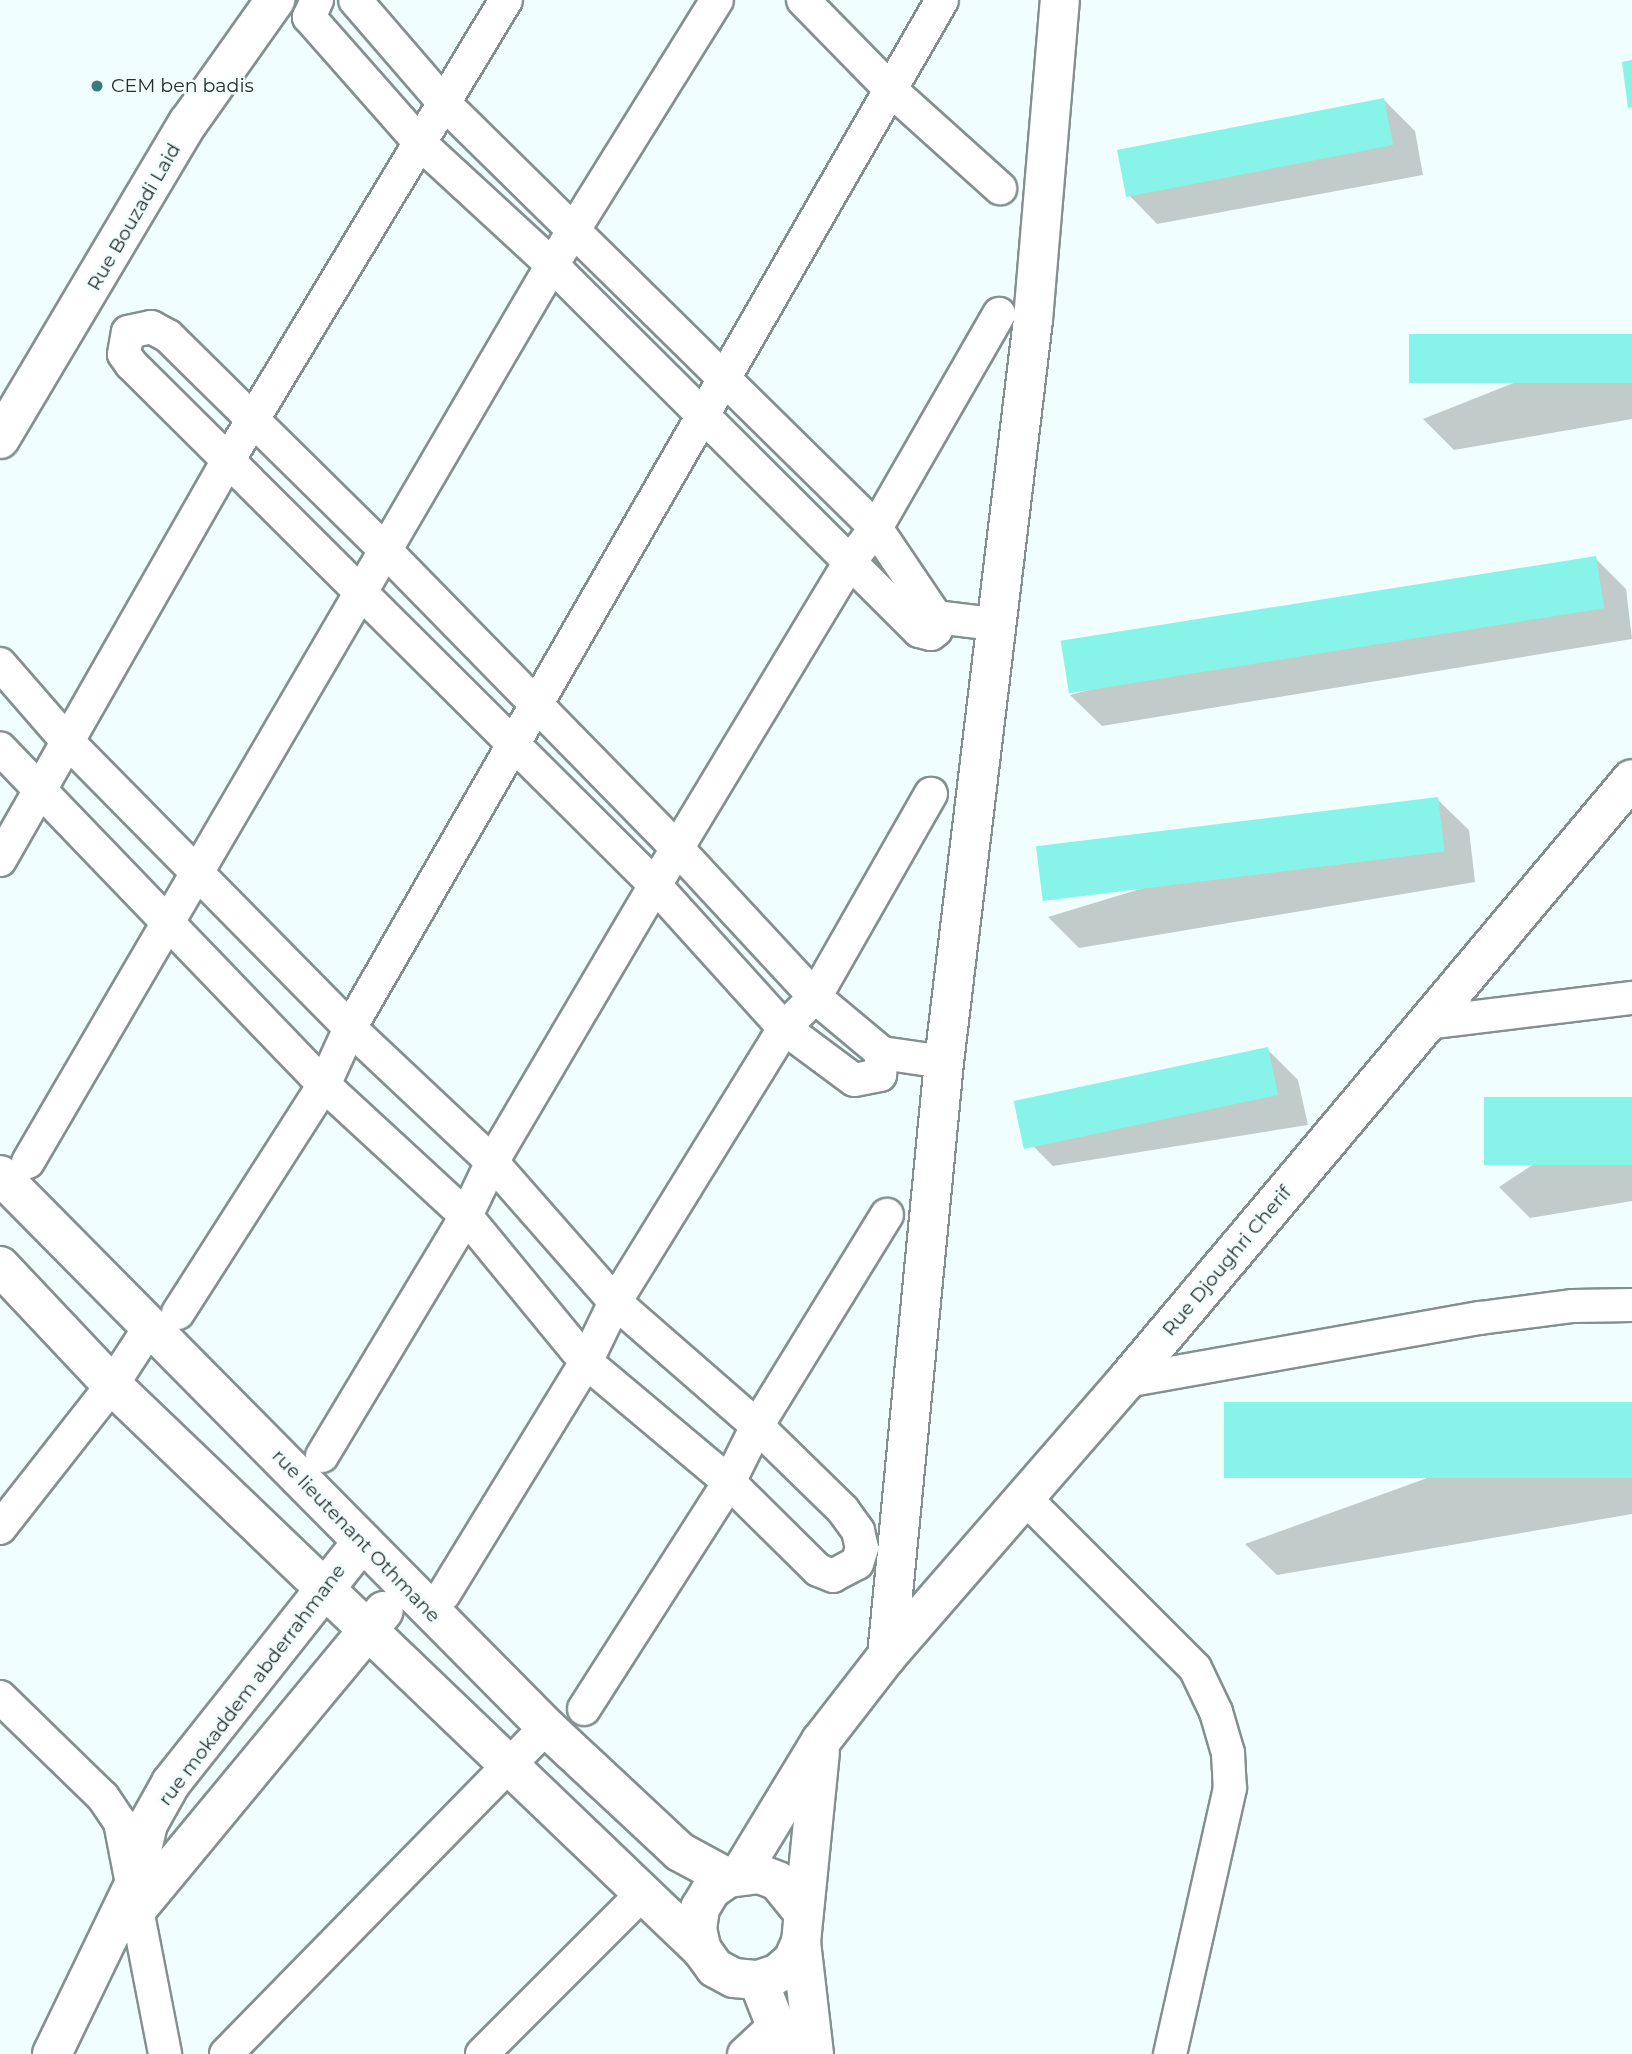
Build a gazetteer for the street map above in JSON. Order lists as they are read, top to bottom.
{
  "streets": {
    "main road": [
      "Rue Bouzadi Laid",
      "Rue Djoughri Cherif",
      "rue lieutenant Othmane",
      "rue mokaddem abderrahmane"
    ]
  },
  "crossings": [
    ["Rue Djoughri Cherif", "rue lieutenant Othmane"],
    ["rue lieutenant Othmane", "rue mokaddem abderrahmane"]
  ],
  "places": ["CEM ben badis"]
}
